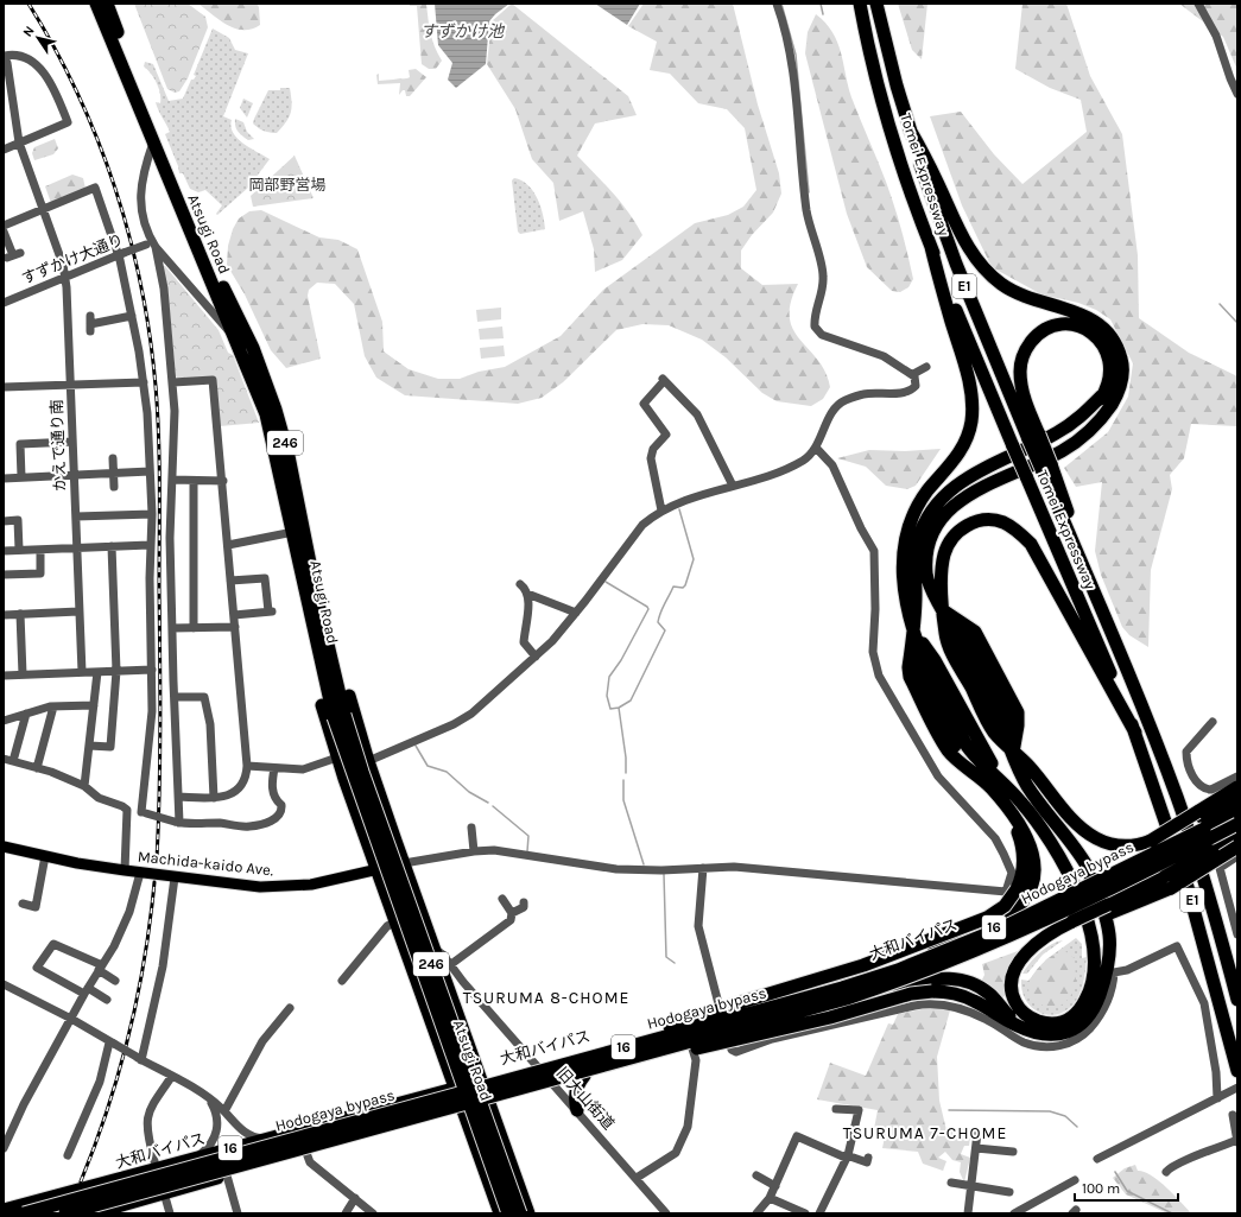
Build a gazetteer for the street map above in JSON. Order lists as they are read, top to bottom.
{
  "streets": {
    "highway": [
      "Tomei Expressway",
      "Atsugi Road",
      "E1",
      "246",
      "Hodogaya bypass",
      "16",
      "大和バイパス"
    ],
    "main road": ["Machida-kaido Ave."],
    "street": ["すずかけ大通り", "かえで通り南", "旧大山街道"]
  },
  "crossings": [
    ["すずかけ大通り", "かえで通り南"],
    ["Hodogaya bypass", "16"],
    ["Hodogaya bypass", "旧大山街道"],
    ["16", "旧大山街道"],
    ["大和バイパス", "旧大山街道"]
  ],
  "districts": ["TSURUMA 8-CHOME", "TSURUMA 7-CHOME"],
  "water": ["すずかけ池"],
  "parks": ["岡部野営場"],
  "scale_bar": "100 m",
  "north": "top left"
}
